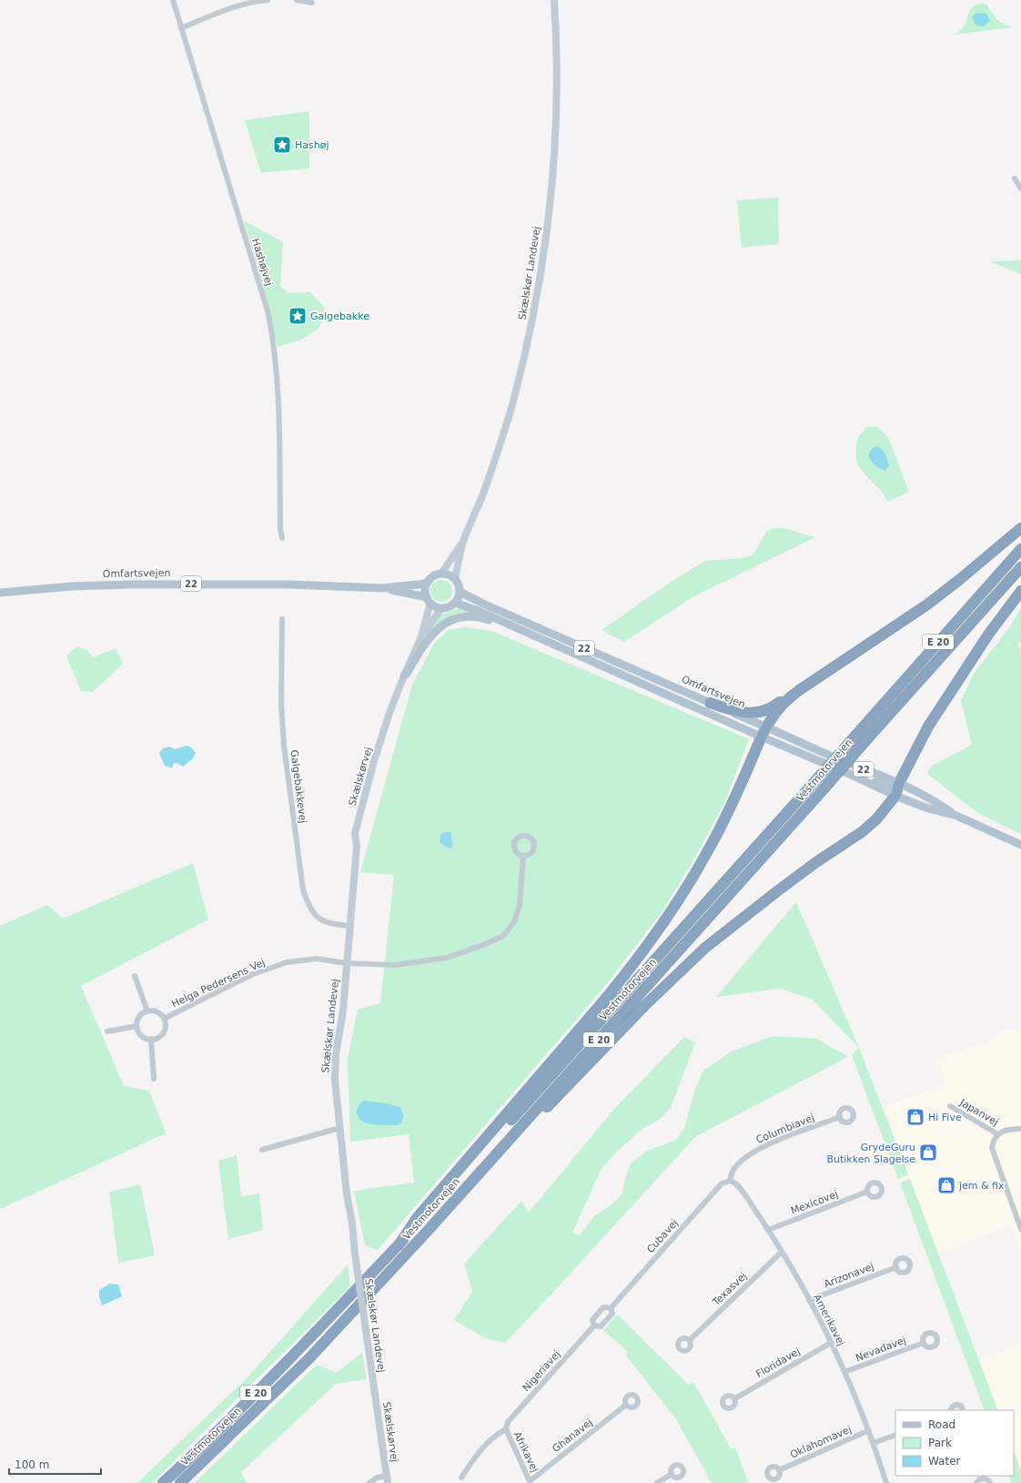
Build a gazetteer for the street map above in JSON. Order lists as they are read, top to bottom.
{
  "streets": {
    "highway": ["E 20", "Vestmotorvejen"],
    "main road": ["Omfartsvejen", "22"],
    "street": [
      "Hashøjvej",
      "Skælskør Landevej",
      "Skælskørvej",
      "Galgebakkevej",
      "Helga Pedersens Vej",
      "Japanvej",
      "Columbiavej",
      "Mexicovej",
      "Cubavej",
      "Arizonavej",
      "Texasvej",
      "Amerikavej",
      "Nevadavej",
      "Floridavej",
      "Nigeriavej",
      "Ghanavej",
      "Oklahomavej",
      "Afrikavej"
    ]
  },
  "crossings": [
    ["Skælskør Landevej", "Omfartsvejen"],
    ["Skælskør Landevej", "22"],
    ["Skælskør Landevej", "Skælskørvej"],
    ["Skælskør Landevej", "Galgebakkevej"],
    ["Skælskør Landevej", "Helga Pedersens Vej"],
    ["Omfartsvejen", "22"],
    ["Omfartsvejen", "Skælskørvej"],
    ["22", "Skælskørvej"],
    ["Skælskørvej", "Galgebakkevej"],
    ["Columbiavej", "Cubavej"],
    ["Columbiavej", "Amerikavej"],
    ["Mexicovej", "Amerikavej"],
    ["Cubavej", "Amerikavej"],
    ["Cubavej", "Nigeriavej"],
    ["Arizonavej", "Amerikavej"],
    ["Texasvej", "Amerikavej"],
    ["Amerikavej", "Nevadavej"],
    ["Amerikavej", "Floridavej"],
    ["Amerikavej", "Oklahomavej"],
    ["Nigeriavej", "Afrikavej"],
    ["Ghanavej", "Afrikavej"]
  ],
  "places": {
    "place": ["Hashøj", "Galgebakke"],
    "shop": ["Hi Five", "GrydeGuru Butikken Slagelse", "jem & fix"]
  },
  "legend": ["Road", "Park", "Water"],
  "scale_bar": "100 m"
}
